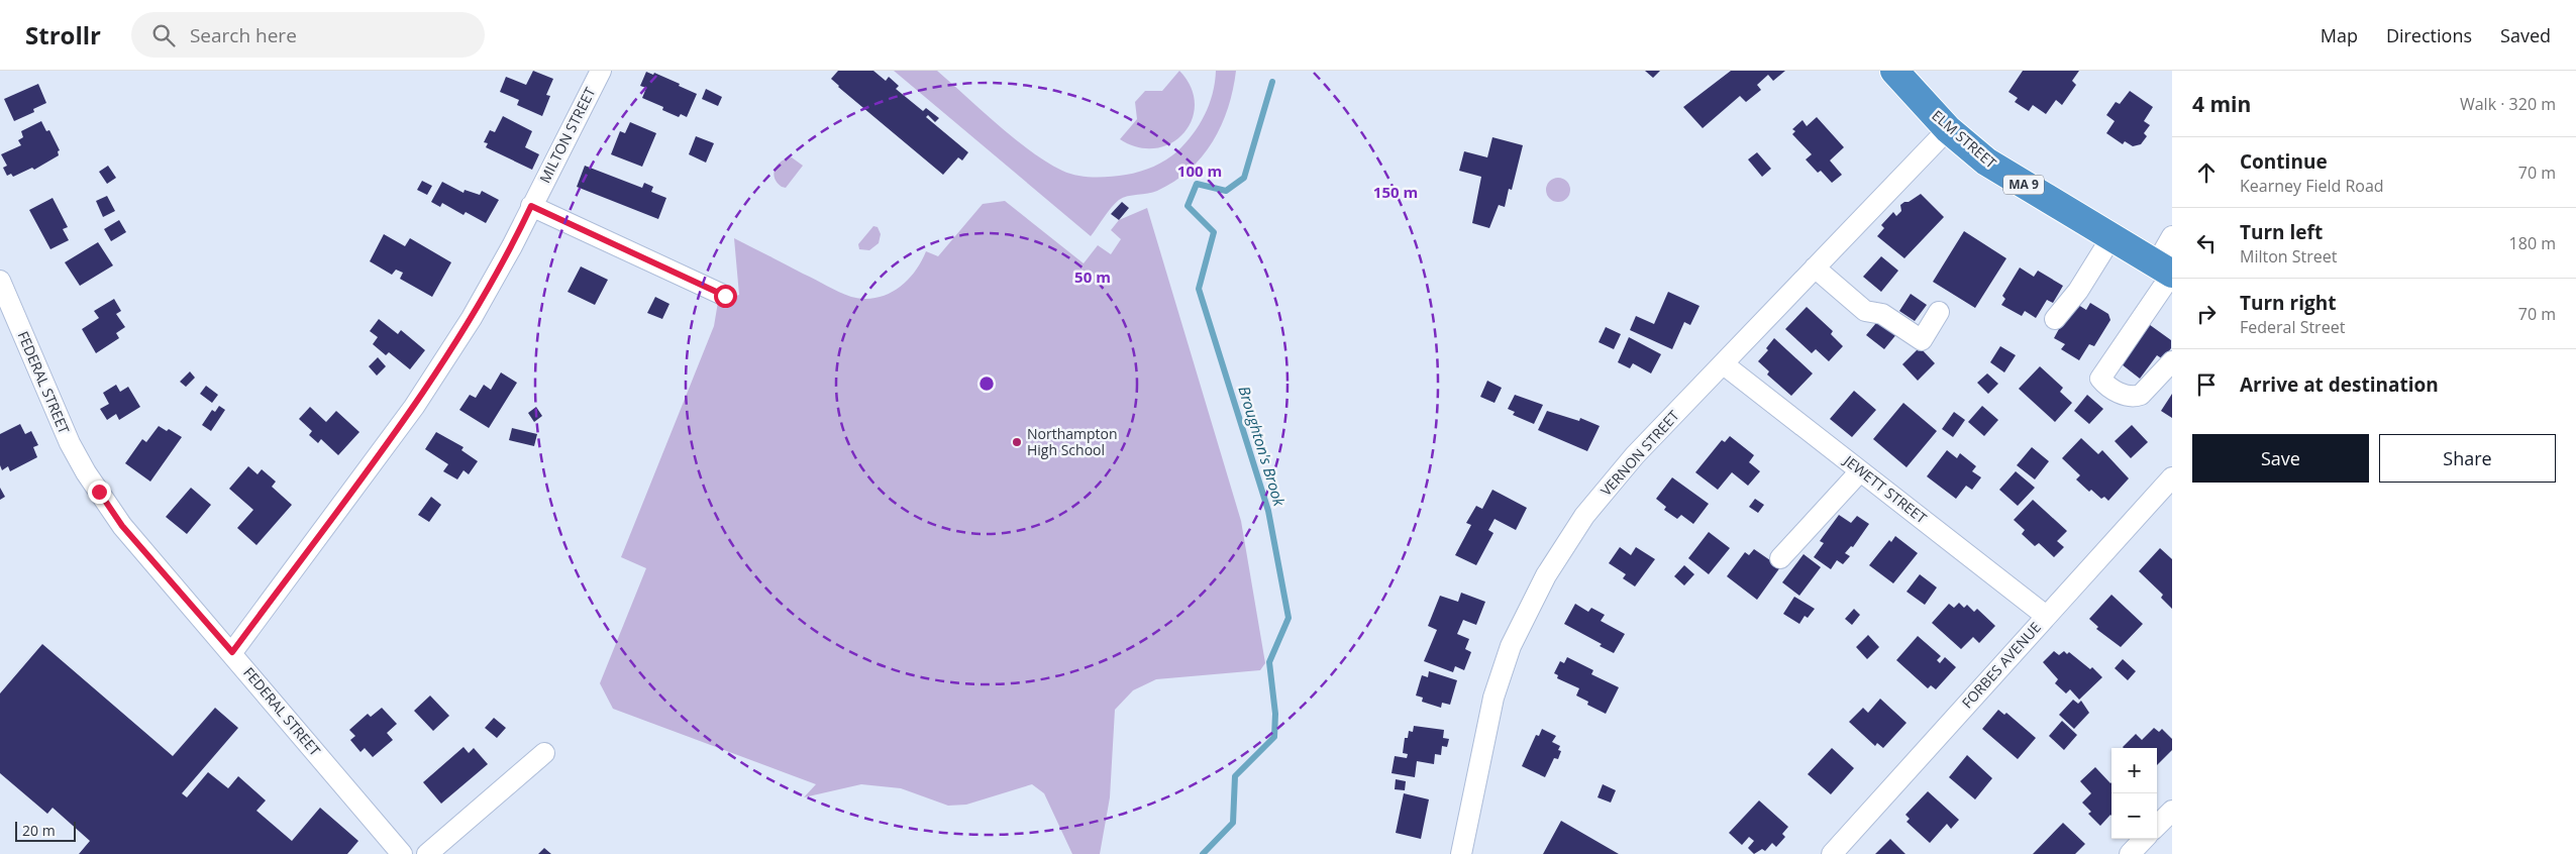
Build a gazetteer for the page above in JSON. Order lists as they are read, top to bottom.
{
  "streets": {
    "highway": ["ELM STREET", "MA 9"],
    "street": [
      "MILTON STREET",
      "FEDERAL STREET",
      "VERNON STREET",
      "JEWETT STREET",
      "FORBES AVENUE"
    ]
  },
  "crossings": [
    ["MILTON STREET", "FEDERAL STREET"],
    ["ELM STREET", "VERNON STREET"],
    ["VERNON STREET", "JEWETT STREET"],
    ["JEWETT STREET", "FORBES AVENUE"]
  ],
  "water": ["Broughton's Brook"],
  "places": ["Northampton High School"],
  "scale_bar": "20 m",
  "page": {
    "header": "Strollr",
    "search": "Search here",
    "nav": ["Map", "Directions", "Saved"],
    "heading": ["4 min", "Walk · 320 m"],
    "list": [
      ["Continue", "Kearney Field Road", "70 m"],
      ["Turn left", "Milton Street", "180 m"],
      ["Turn right", "Federal Street", "70 m"],
      "Arrive at destination"
    ],
    "buttons": ["Save", "Share"],
    "map_buttons": ["+", "−"],
    "scale": "20 m"
  },
  "rings": ["100 m", "150 m", "50 m"]
}
